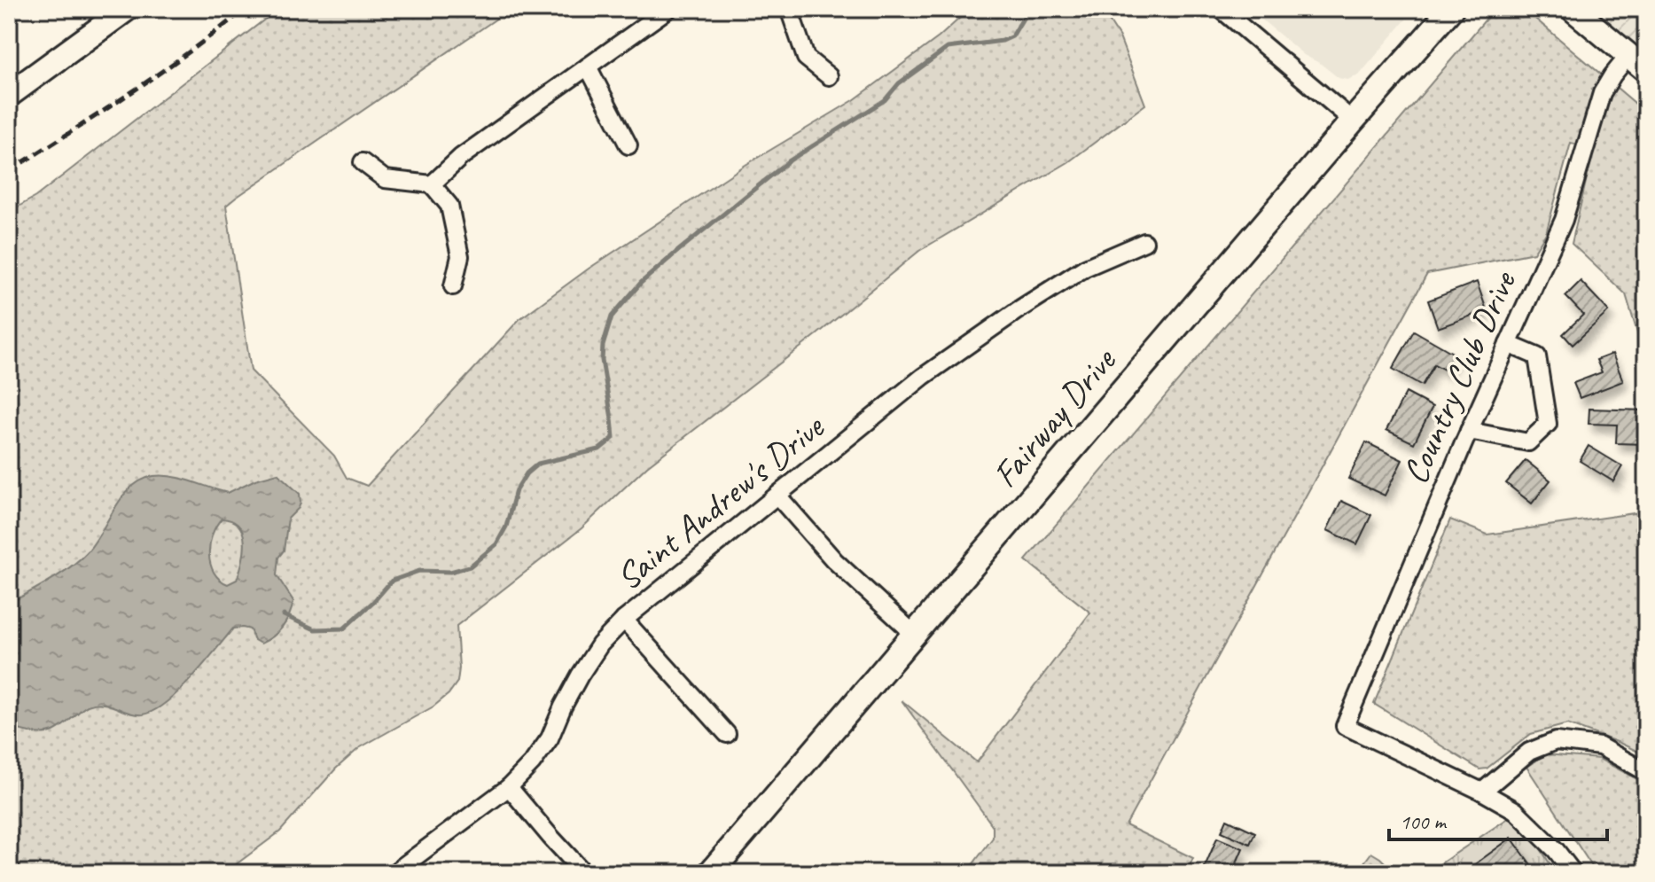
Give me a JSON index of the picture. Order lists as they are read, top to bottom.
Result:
{
  "streets": {
    "main road": ["Fairway Drive"],
    "street": ["Country Club Drive", "Saint Andrew's Drive"]
  },
  "scale_bar": "100 m"
}
